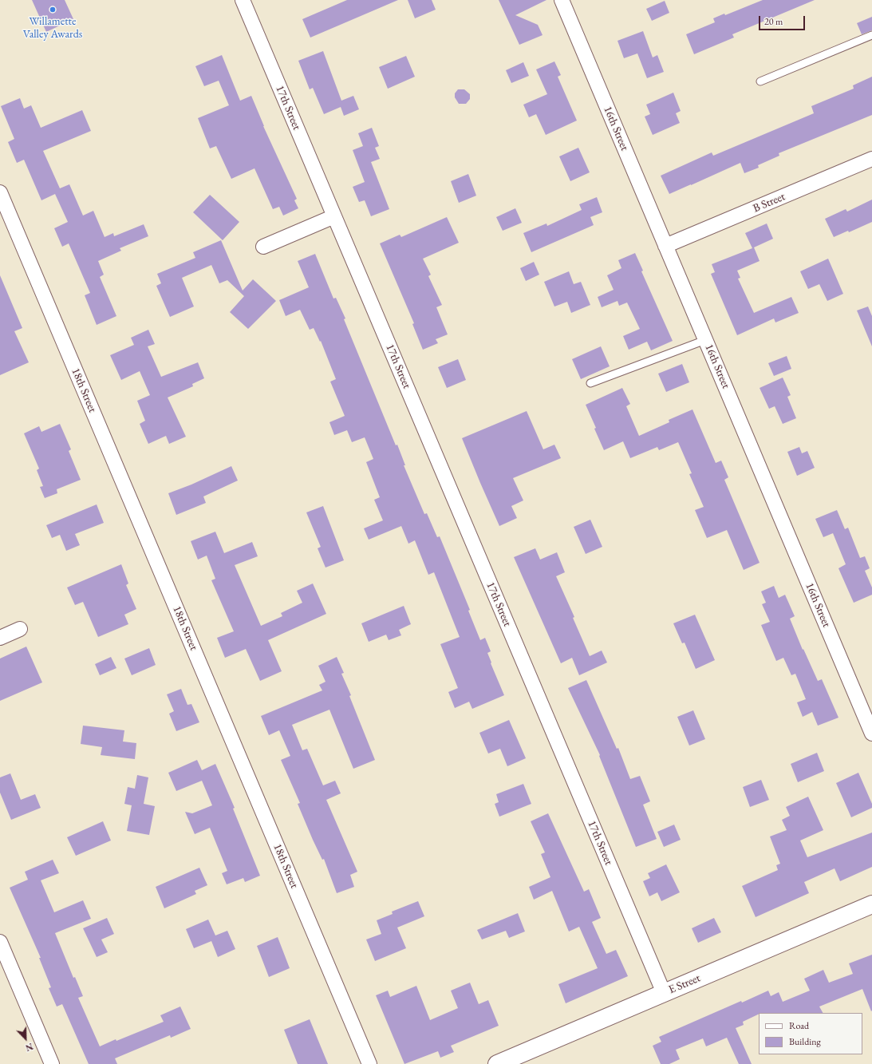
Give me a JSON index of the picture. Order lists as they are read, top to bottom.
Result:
{
  "streets": {
    "street": [
      "17th Street",
      "16th Street",
      "B Street",
      "18th Street",
      "E Street"
    ]
  },
  "crossings": [
    ["17th Street", "E Street"],
    ["16th Street", "B Street"]
  ],
  "places": ["Willamette Valley Awards"],
  "legend": ["Road", "Building"],
  "scale_bar": "20 m",
  "north": "bottom right"
}
